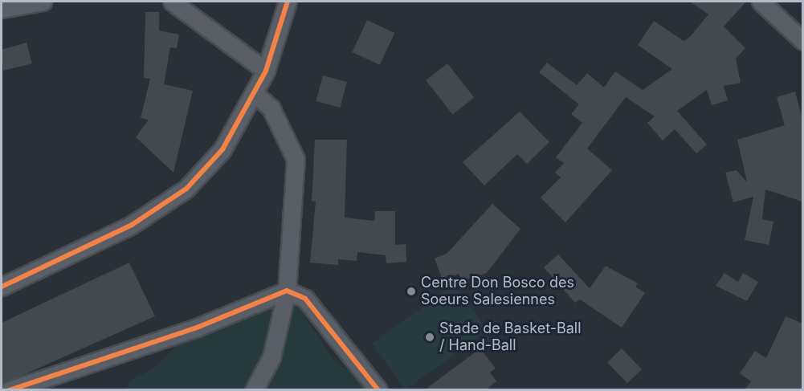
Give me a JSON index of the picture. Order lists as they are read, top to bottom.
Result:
{
  "places": ["Centre Don Bosco des Soeurs Salesiennes", "Stade de Basket-Ball / Hand-Ball"]
}
